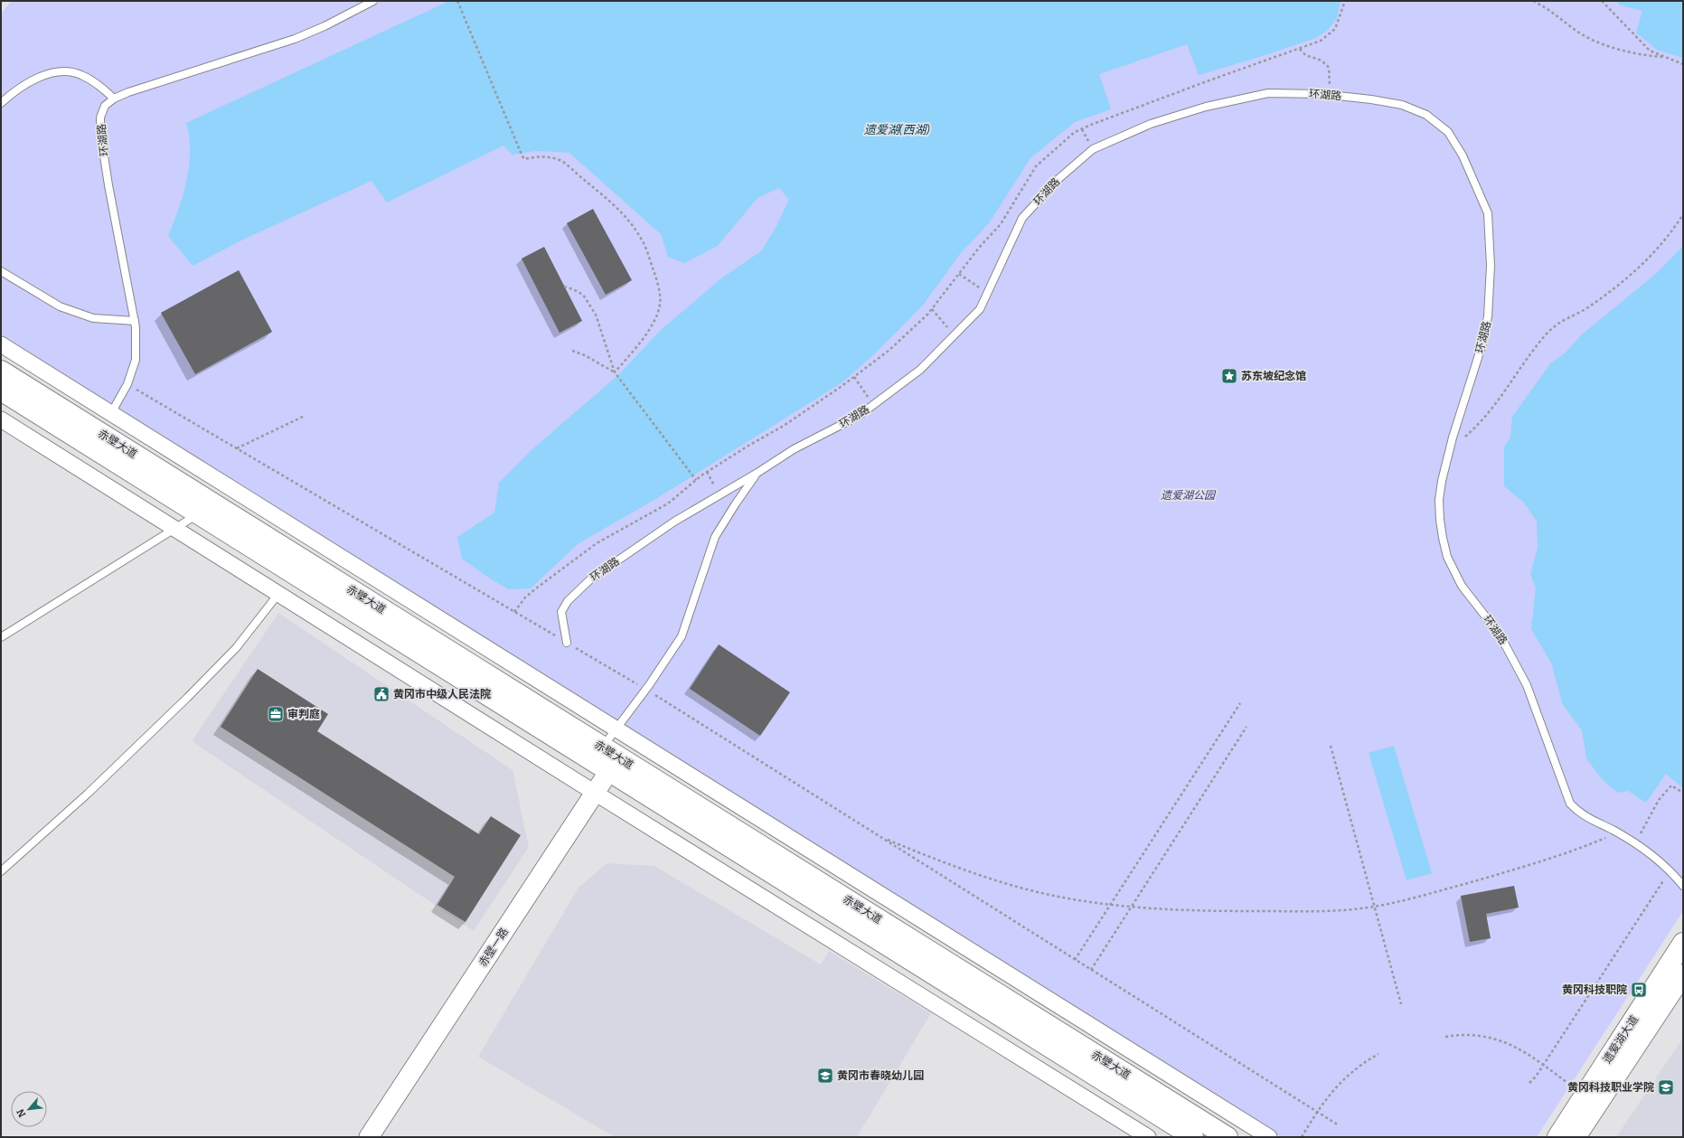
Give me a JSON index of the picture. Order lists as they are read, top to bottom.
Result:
{
  "streets": {
    "main road": ["赤壁大道", "遗爱湖大道"],
    "street": ["赤壁一路"],
    "lane": ["环湖路"]
  },
  "crossings": [
    ["赤壁大道", "赤壁一路"]
  ],
  "water": ["遗爱湖(西湖)"],
  "parks": ["遗爱湖公园"],
  "places": {
    "place": ["苏东坡纪念馆"],
    "public building": ["黄冈市中级人民法院"],
    "office": ["审判庭"],
    "bus stop": ["黄冈科技职院"],
    "school or university": ["黄冈市春晓幼儿园", "黄冈科技职业学院"]
  },
  "north": "bottom left"
}
